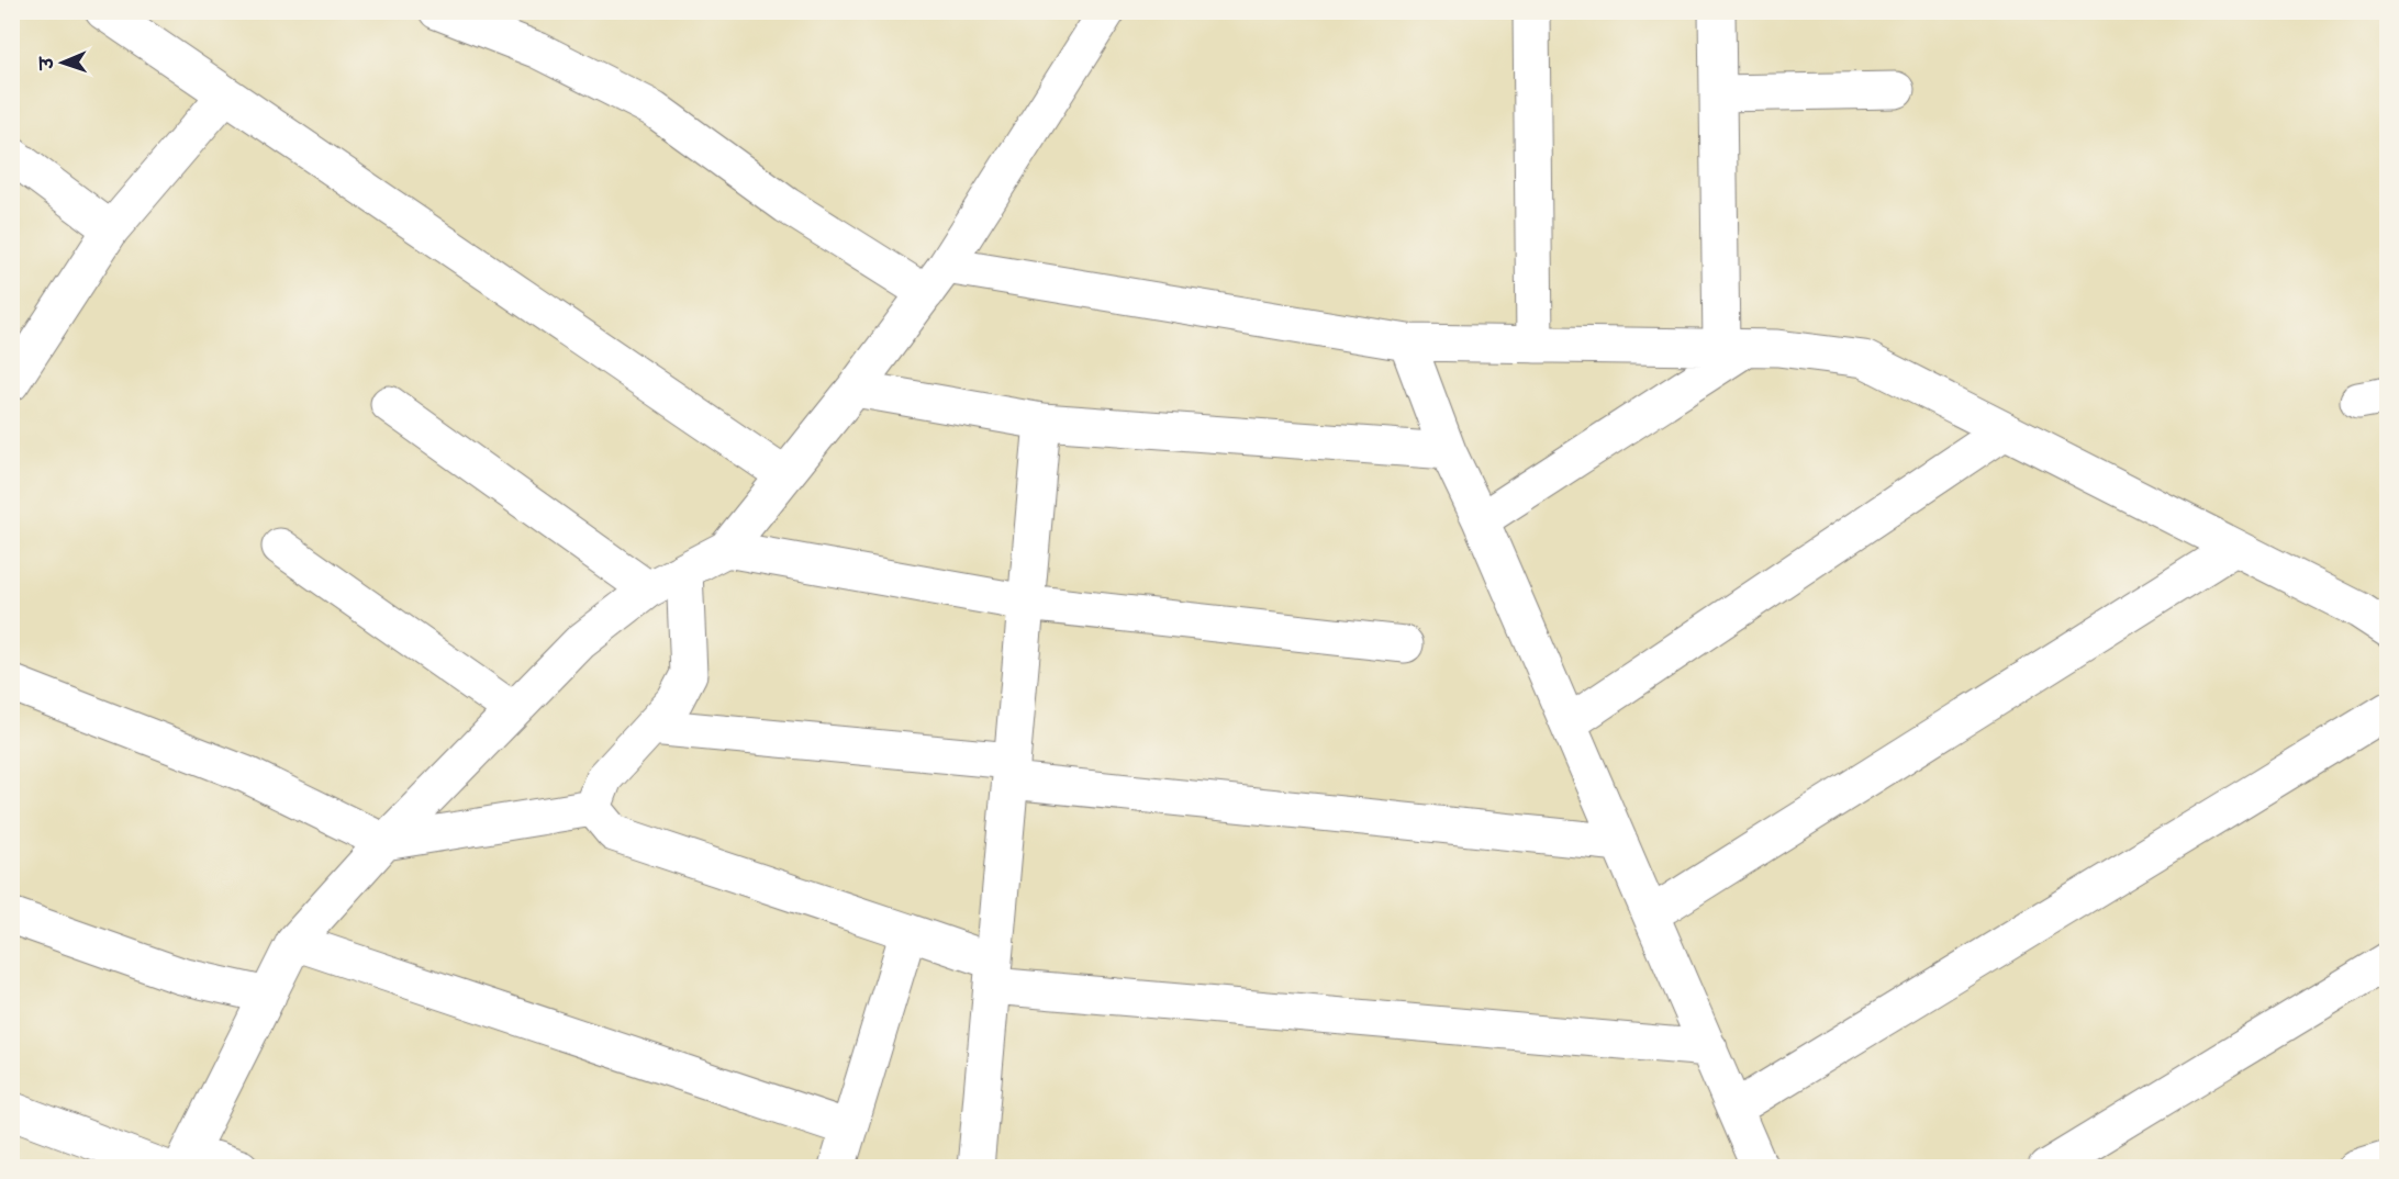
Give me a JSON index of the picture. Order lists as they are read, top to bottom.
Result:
{
  "north": "left"
}
